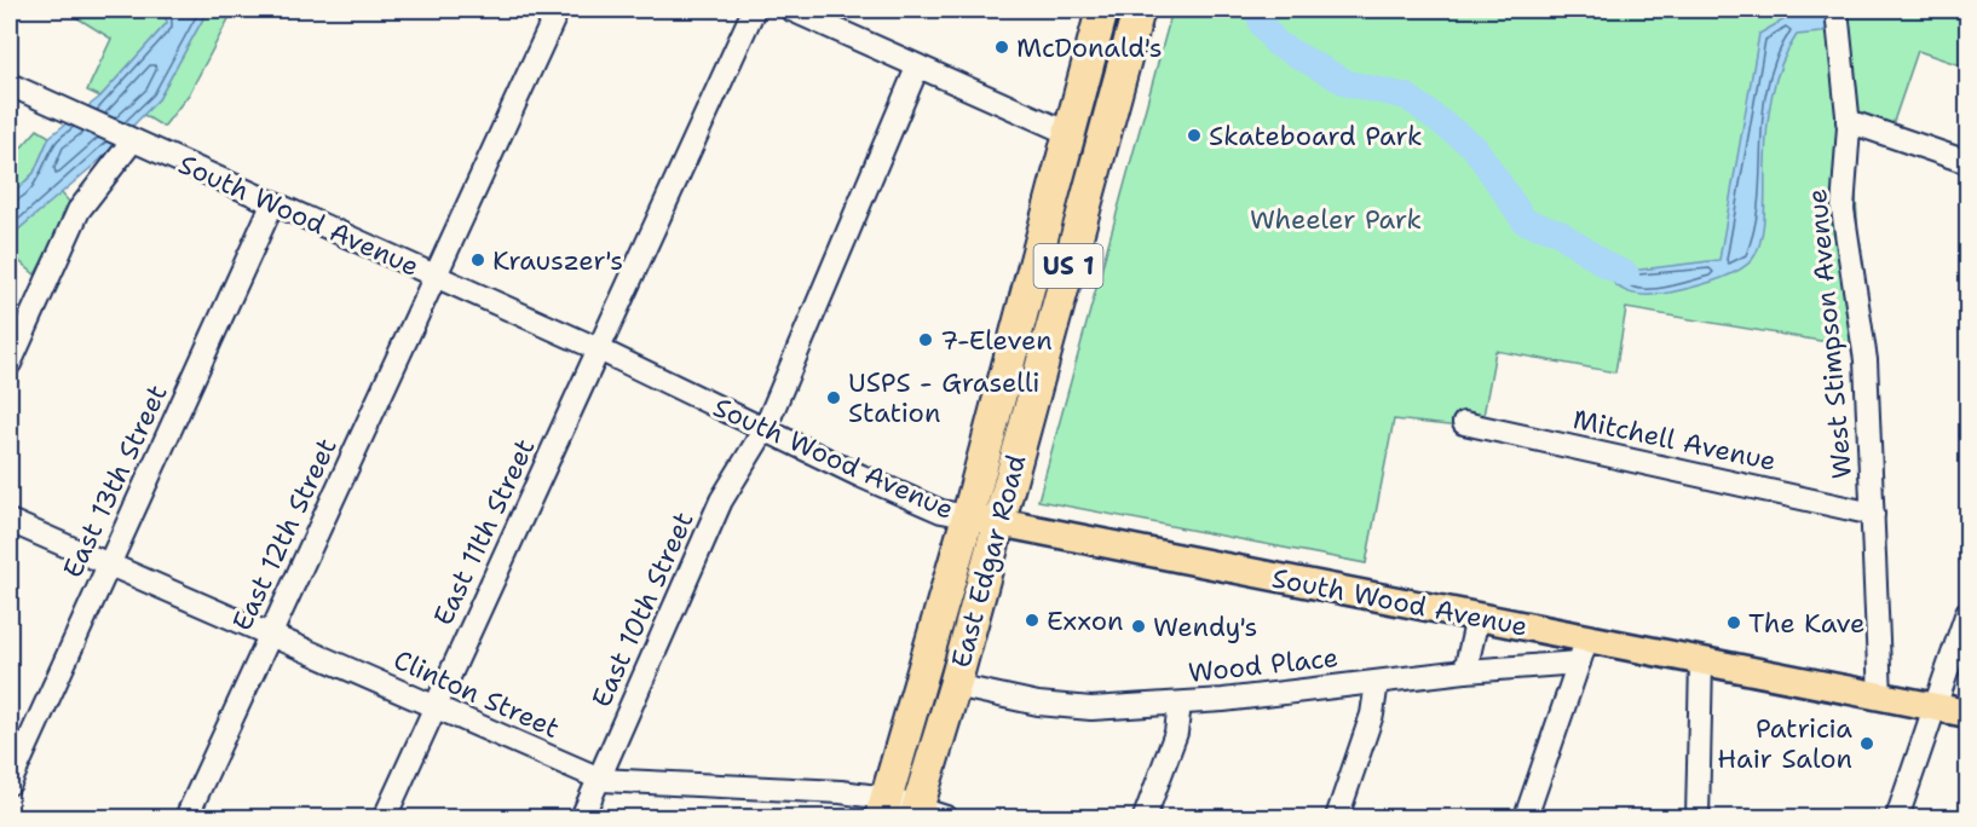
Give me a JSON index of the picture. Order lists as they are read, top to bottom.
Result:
{
  "streets": {
    "highway": ["US 1", "East Edgar Road"],
    "main road": ["South Wood Avenue"],
    "street": [
      "West Stimpson Avenue",
      "Mitchell Avenue",
      "East 13th Street",
      "East 11th Street",
      "East 12th Street",
      "East 10th Street",
      "Wood Place",
      "Clinton Street"
    ]
  },
  "crossings": [
    ["South Wood Avenue", "West Stimpson Avenue"],
    ["South Wood Avenue", "East 13th Street"],
    ["South Wood Avenue", "East 11th Street"],
    ["South Wood Avenue", "East 12th Street"],
    ["South Wood Avenue", "East Edgar Road"],
    ["South Wood Avenue", "East 10th Street"],
    ["South Wood Avenue", "Wood Place"],
    ["West Stimpson Avenue", "Mitchell Avenue"],
    ["East 13th Street", "Clinton Street"],
    ["East 11th Street", "Clinton Street"],
    ["East 12th Street", "Clinton Street"],
    ["East Edgar Road", "Wood Place"],
    ["East Edgar Road", "Clinton Street"],
    ["East 10th Street", "Clinton Street"]
  ],
  "parks": ["Wheeler Park"],
  "places": [
    "McDonald's",
    "Skateboard Park",
    "Krauszer's",
    "7-Eleven",
    "USPS - Graselli Station",
    "Exxon",
    "The Kave",
    "Wendy's",
    "Patricia Hair Salon"
  ]
}
